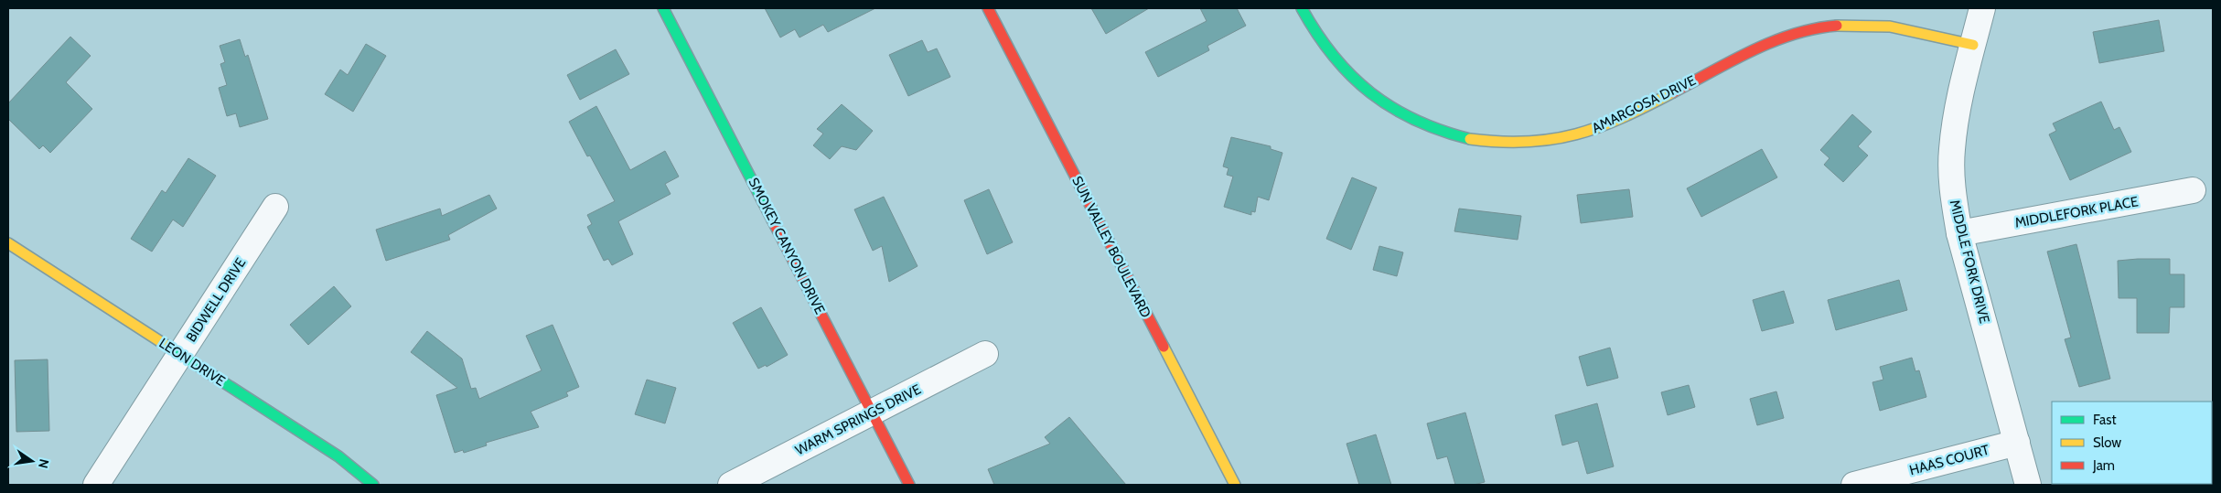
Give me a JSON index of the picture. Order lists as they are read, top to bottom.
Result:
{
  "streets": {
    "street": [
      "AMARGOSA DRIVE",
      "MIDDLEFORK PLACE",
      "SMOKEY CANYON DRIVE",
      "SUN VALLEY BOULEVARD",
      "MIDDLE FORK DRIVE",
      "BIDWELL DRIVE",
      "LEON DRIVE",
      "WARM SPRINGS DRIVE",
      "HAAS COURT"
    ]
  },
  "crossings": [
    ["AMARGOSA DRIVE", "MIDDLE FORK DRIVE"],
    ["MIDDLEFORK PLACE", "MIDDLE FORK DRIVE"],
    ["SMOKEY CANYON DRIVE", "WARM SPRINGS DRIVE"],
    ["MIDDLE FORK DRIVE", "HAAS COURT"],
    ["BIDWELL DRIVE", "LEON DRIVE"]
  ],
  "legend": ["Fast", "Slow", "Jam"],
  "north": "right"
}
